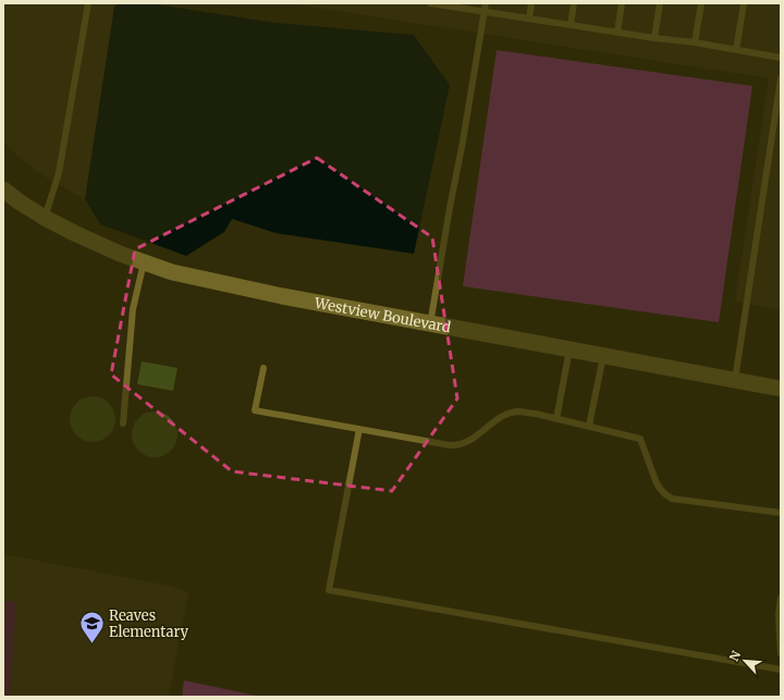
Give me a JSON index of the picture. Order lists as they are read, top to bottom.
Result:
{
  "streets": {
    "street": ["Westview Boulevard"]
  },
  "places": {
    "school or university": ["Reaves Elementary"]
  },
  "north": "top left"
}
